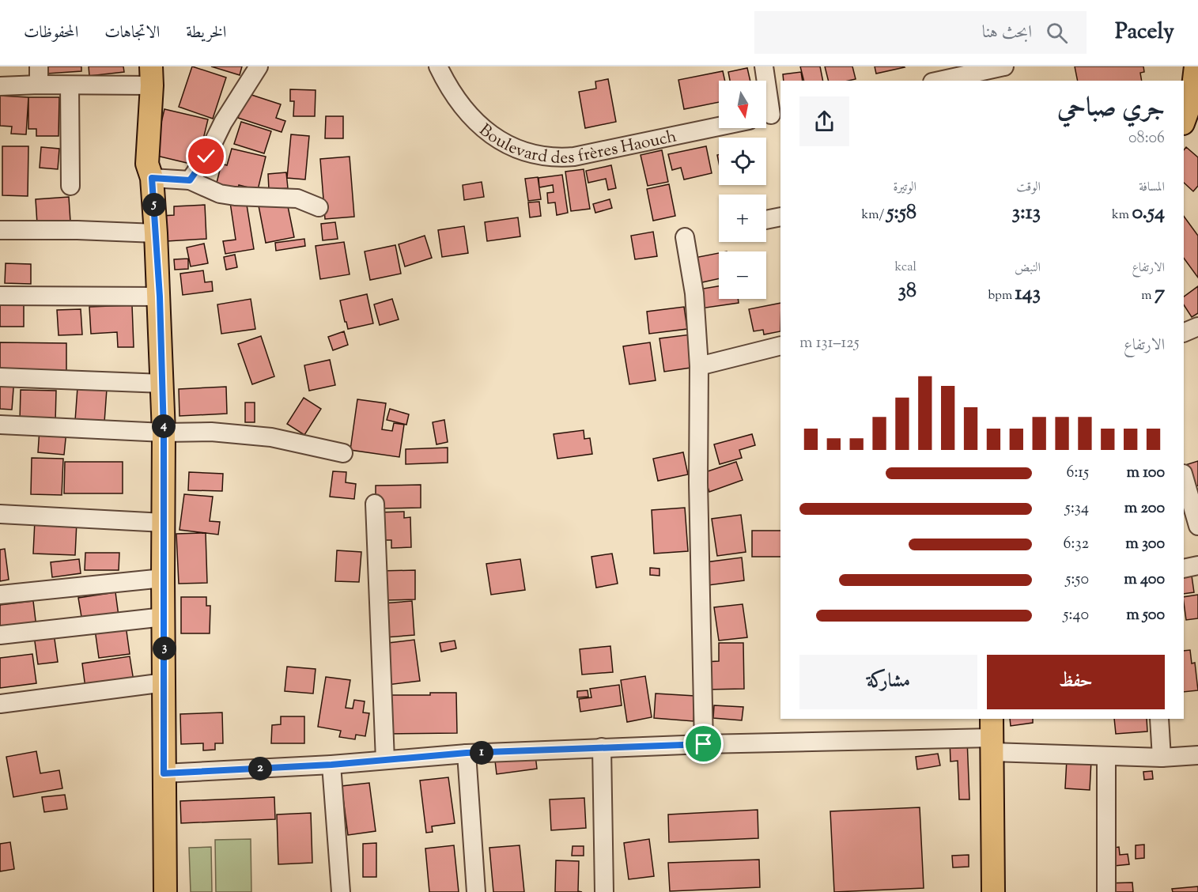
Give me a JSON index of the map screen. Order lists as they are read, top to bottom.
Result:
{
  "streets": {
    "street": ["Boulevard des frères Haouch"]
  },
  "north": "bottom",
  "page": {
    "header": "Pacely",
    "search": "ابحث هنا",
    "nav": ["الخريطة", "الاتجاهات", "المحفوظات"],
    "map_buttons": ["+", "−"],
    "heading": ["جري صباحي", "08:06"],
    "stats": [
      ["المسافة", "0.54 km"],
      ["الوقت", "3:13"],
      ["الوتيرة", "5:58 /km"],
      ["الارتفاع", "7 m"],
      ["النبض", "143 bpm"],
      ["kcal", "38"]
    ],
    "pins": [
      "5",
      "4",
      "3",
      "1",
      "2"
    ],
    "chart": ["الارتفاع", "125–131 m"],
    "list": [
      {
        "name": "100 m",
        "note": "6:15"
      },
      {
        "name": "200 m",
        "note": "5:34"
      },
      {
        "name": "300 m",
        "note": "6:32"
      },
      {
        "name": "400 m",
        "note": "5:50"
      },
      {
        "name": "500 m",
        "note": "5:40"
      }
    ],
    "buttons": ["حفظ", "مشاركة"]
  }
}
